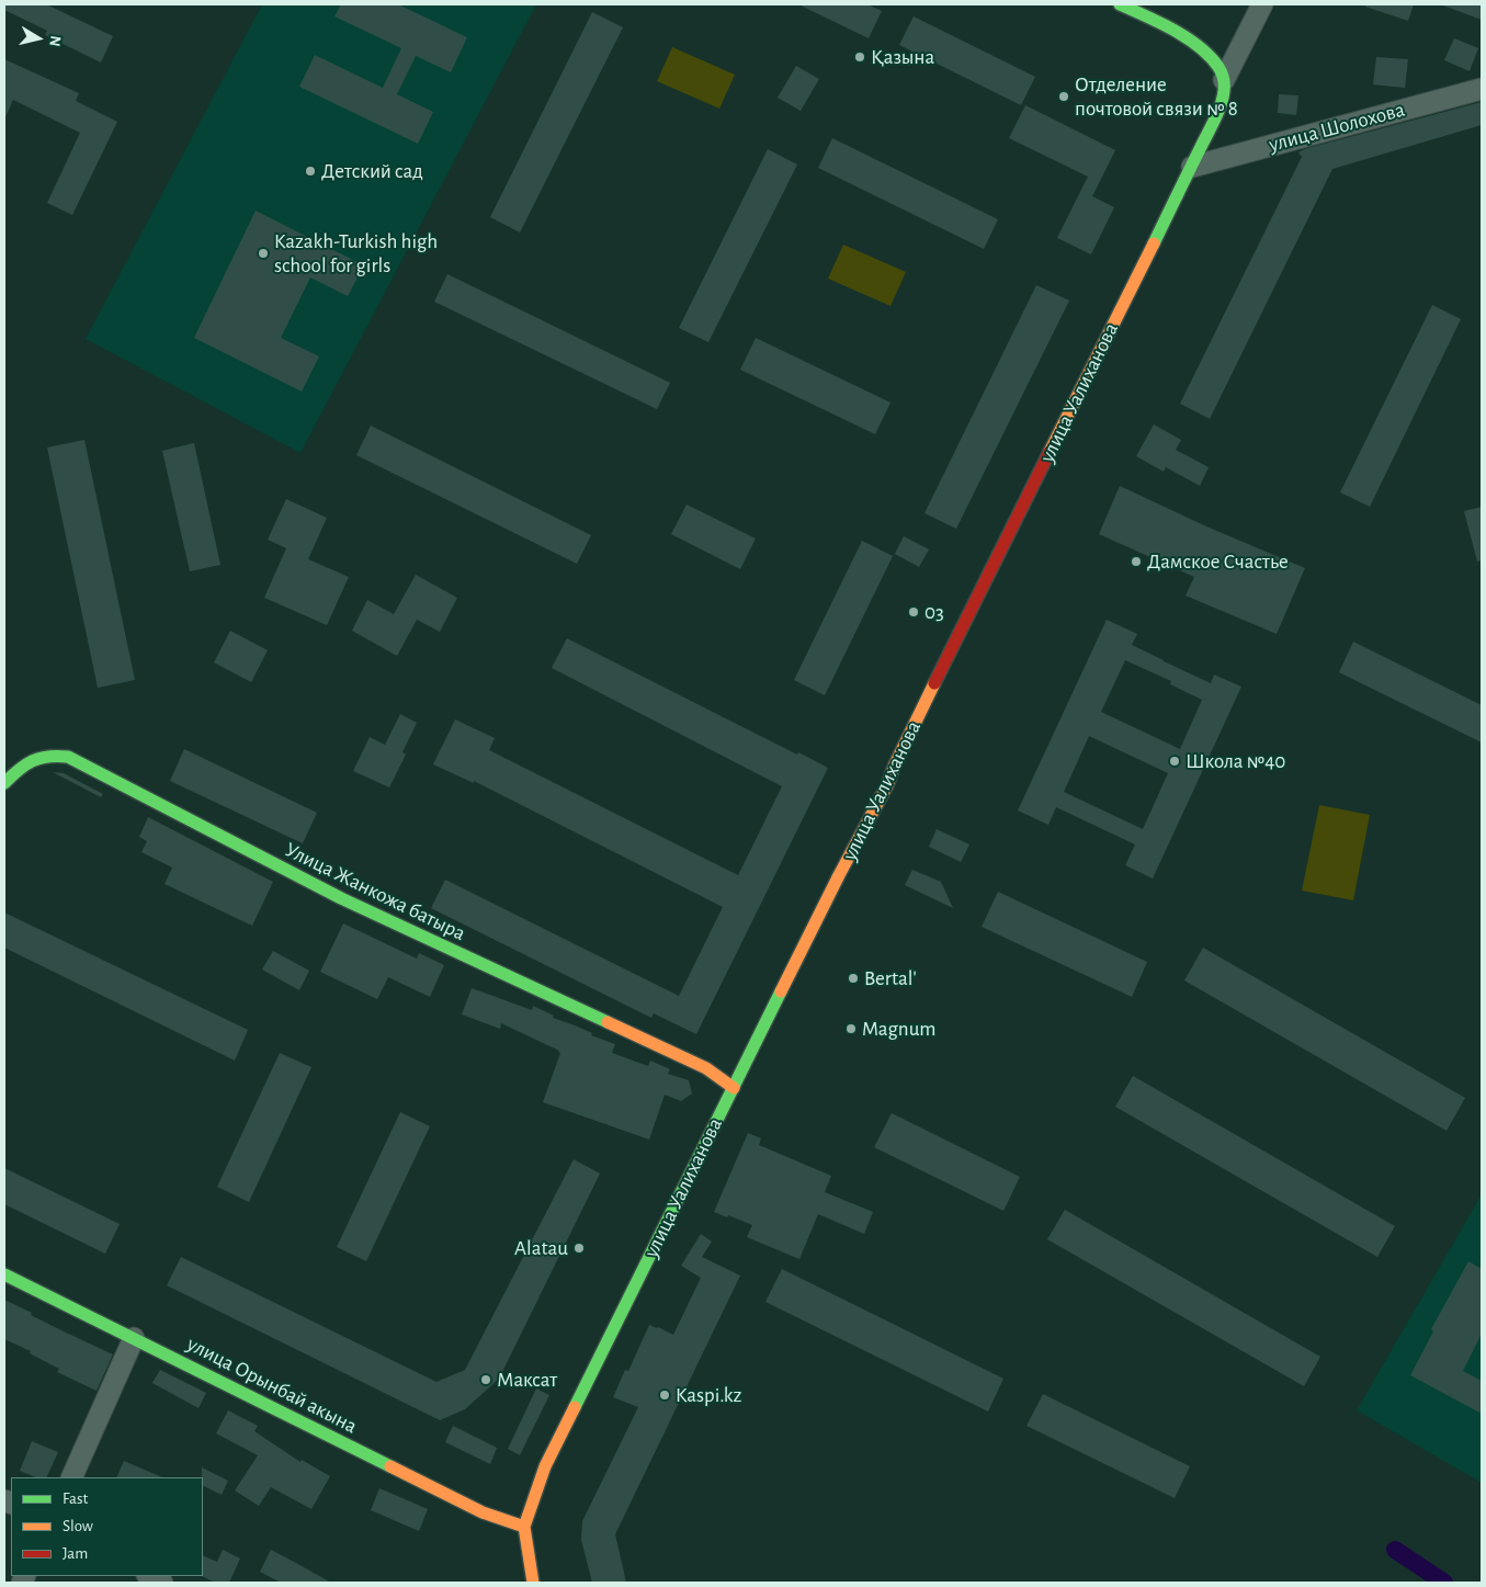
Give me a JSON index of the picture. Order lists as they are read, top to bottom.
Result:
{
  "streets": {
    "main road": ["улица Уалиханова", "Улица Жанкожа батыра", "улица Орынбай акына"],
    "street": ["улица Шолохова"]
  },
  "crossings": [
    ["улица Шолохова", "улица Уалиханова"],
    ["улица Уалиханова", "Улица Жанкожа батыра"],
    ["улица Уалиханова", "улица Орынбай акына"]
  ],
  "places": [
    "Қазына",
    "Отделение почтовой связи № 8",
    "Детский сад",
    "Kazakh-Turkish high school for girls",
    "Дамское Счастье",
    "03",
    "Школа №40",
    "Bertal'",
    "Magnum",
    "Alatau",
    "Максат",
    "Kaspi.kz"
  ],
  "legend": ["Fast", "Slow", "Jam"],
  "north": "right"
}
